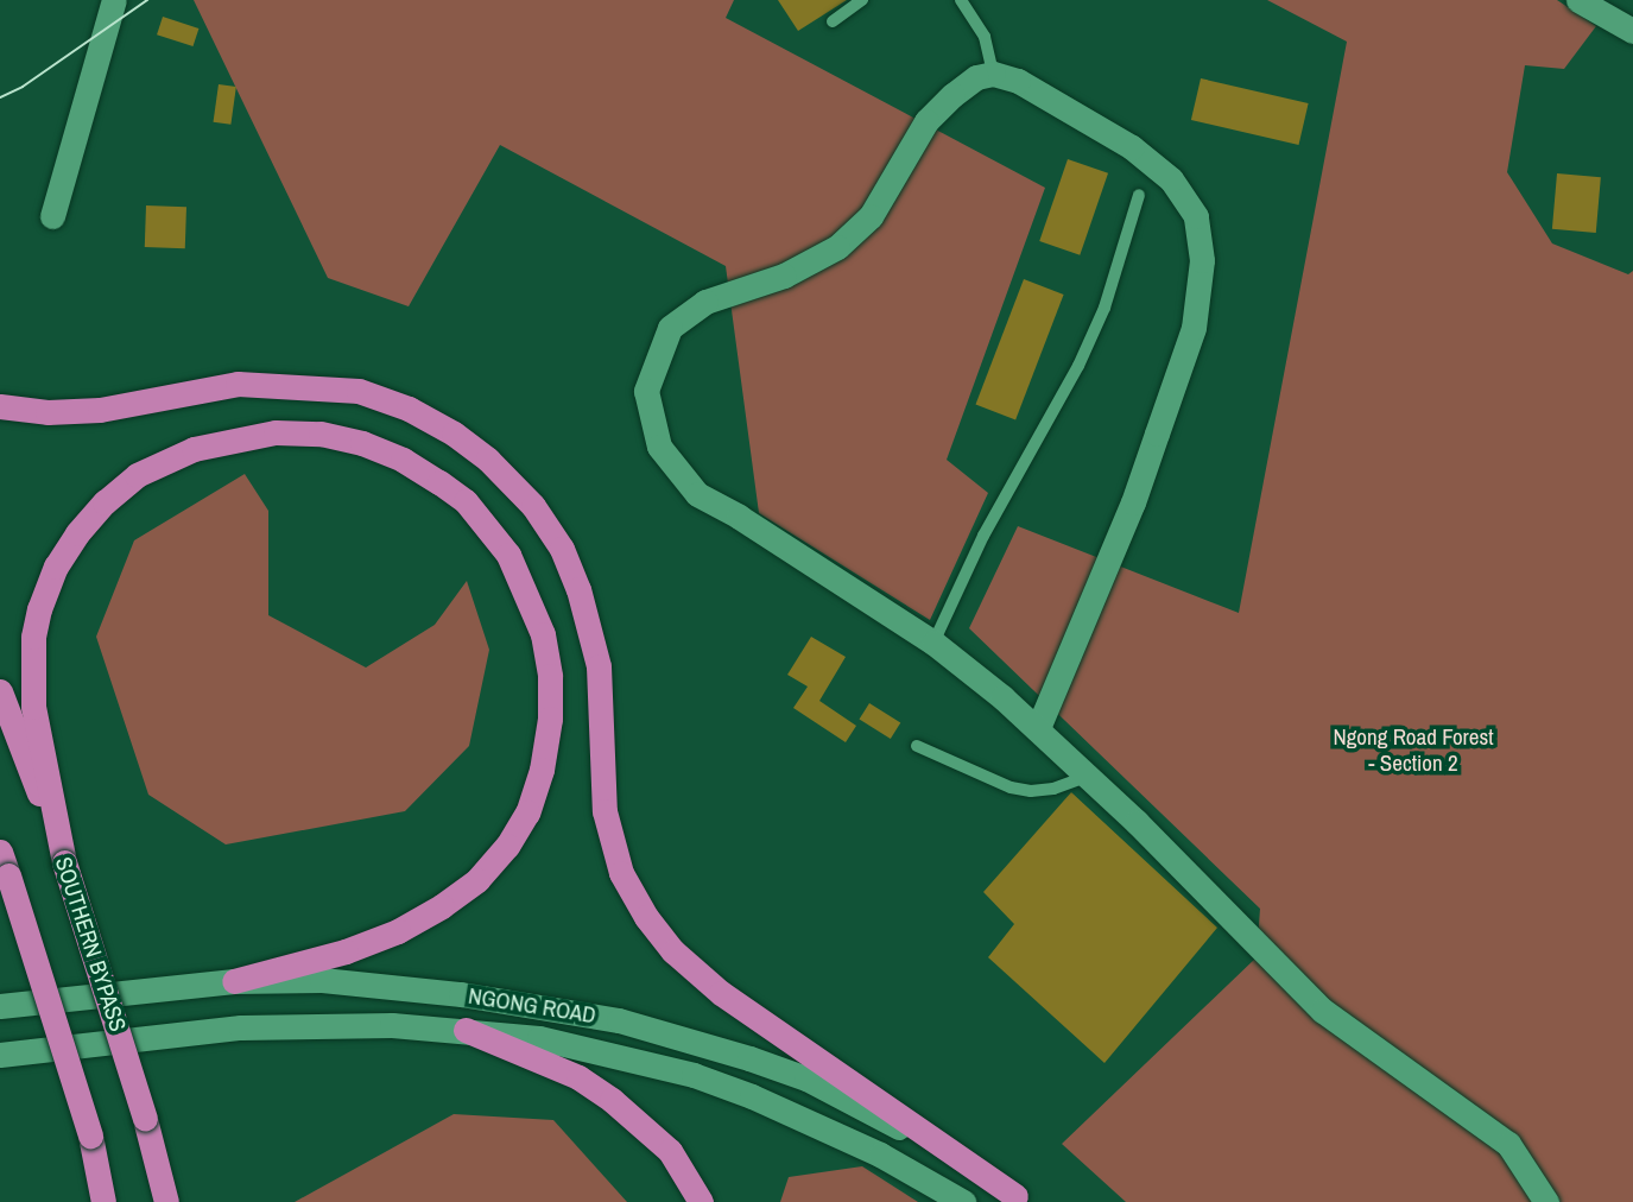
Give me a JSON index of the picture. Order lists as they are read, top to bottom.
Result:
{
  "streets": {
    "highway": ["SOUTHERN BYPASS"],
    "street": ["NGONG ROAD"]
  },
  "parks": ["Ngong Road Forest - Section 2"]
}
